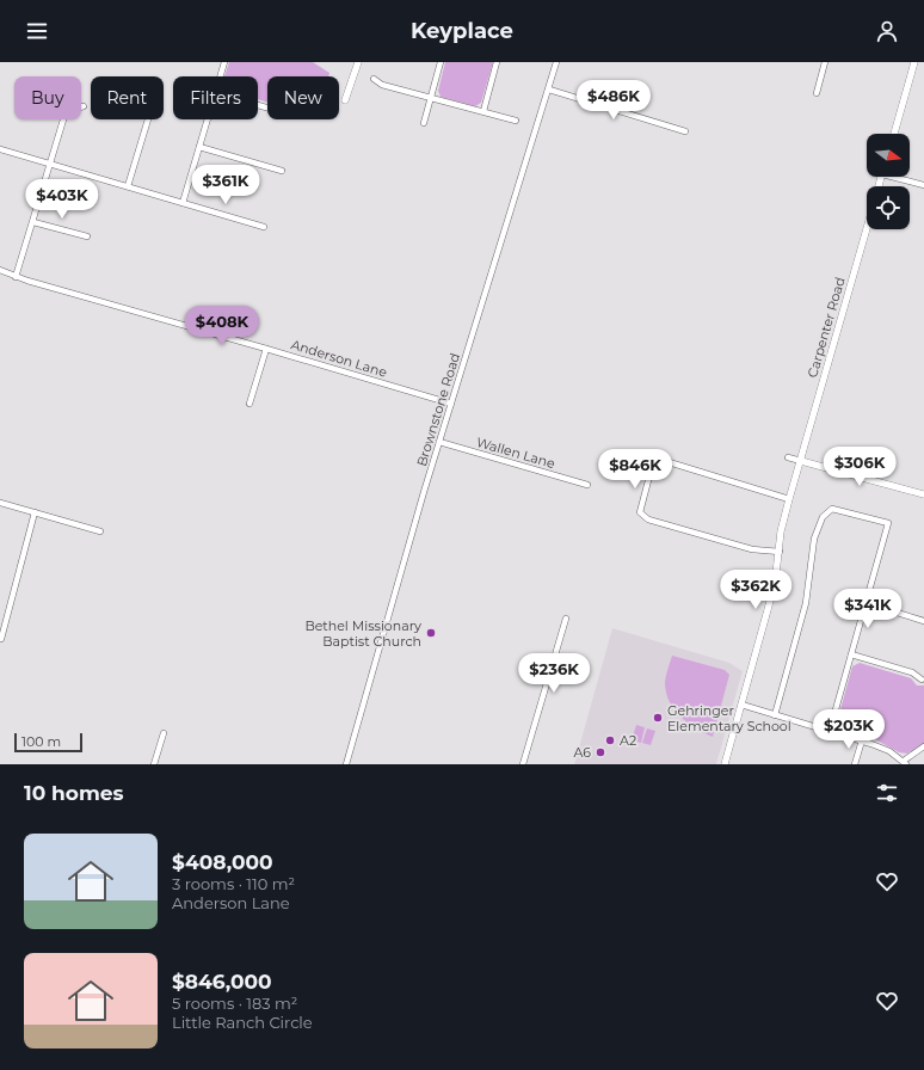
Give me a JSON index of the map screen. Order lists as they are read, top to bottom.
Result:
{
  "streets": {
    "street": [
      "Carpenter Road",
      "Anderson Lane",
      "Brownstone Road",
      "Wallen Lane"
    ]
  },
  "crossings": [
    ["Anderson Lane", "Brownstone Road"],
    ["Brownstone Road", "Wallen Lane"]
  ],
  "places": [
    "Bethel Missionary Baptist Church",
    "Gehringer Elementary School",
    "A2",
    "A6"
  ],
  "scale_bar": "100 m",
  "north": "right",
  "page": {
    "header": "Keyplace",
    "chip": [
      "Buy",
      "Rent",
      "Filters",
      "New"
    ],
    "price": [
      "$486K",
      "$361K",
      "$403K",
      "$408K",
      "$306K",
      "$846K",
      "$362K",
      "$341K",
      "$236K",
      "$203K"
    ],
    "scale": "100 m",
    "heading": "10 homes",
    "list": [
      {
        "name": "$408,000",
        "note": "3 rooms · 110 m² · Anderson Lane"
      },
      {
        "name": "$846,000",
        "note": "5 rooms · 183 m² · Little Ranch Circle"
      }
    ]
  }
}
